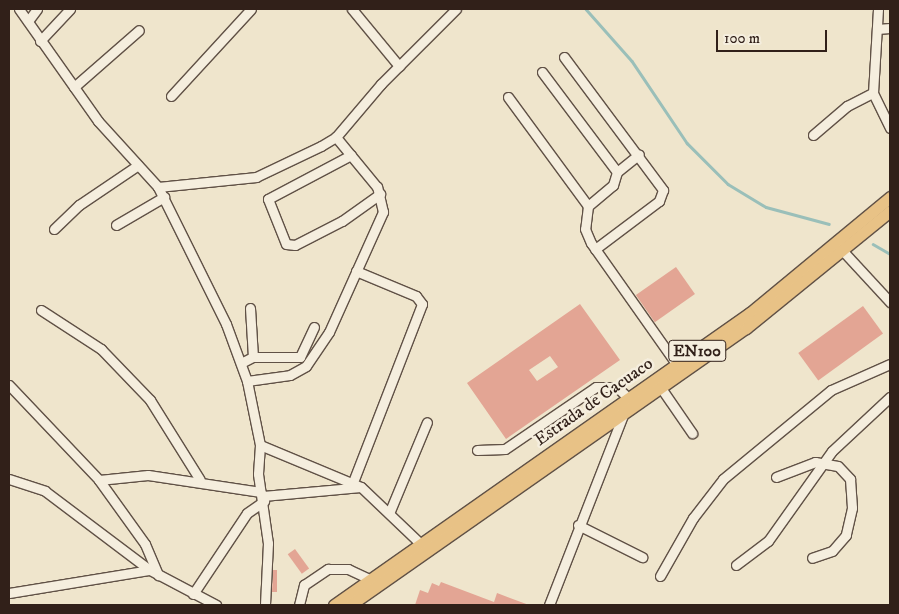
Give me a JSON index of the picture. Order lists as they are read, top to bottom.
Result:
{
  "streets": {
    "main road": ["EN100", "Estrada de Cacuaco"]
  },
  "scale_bar": "100 m"
}
